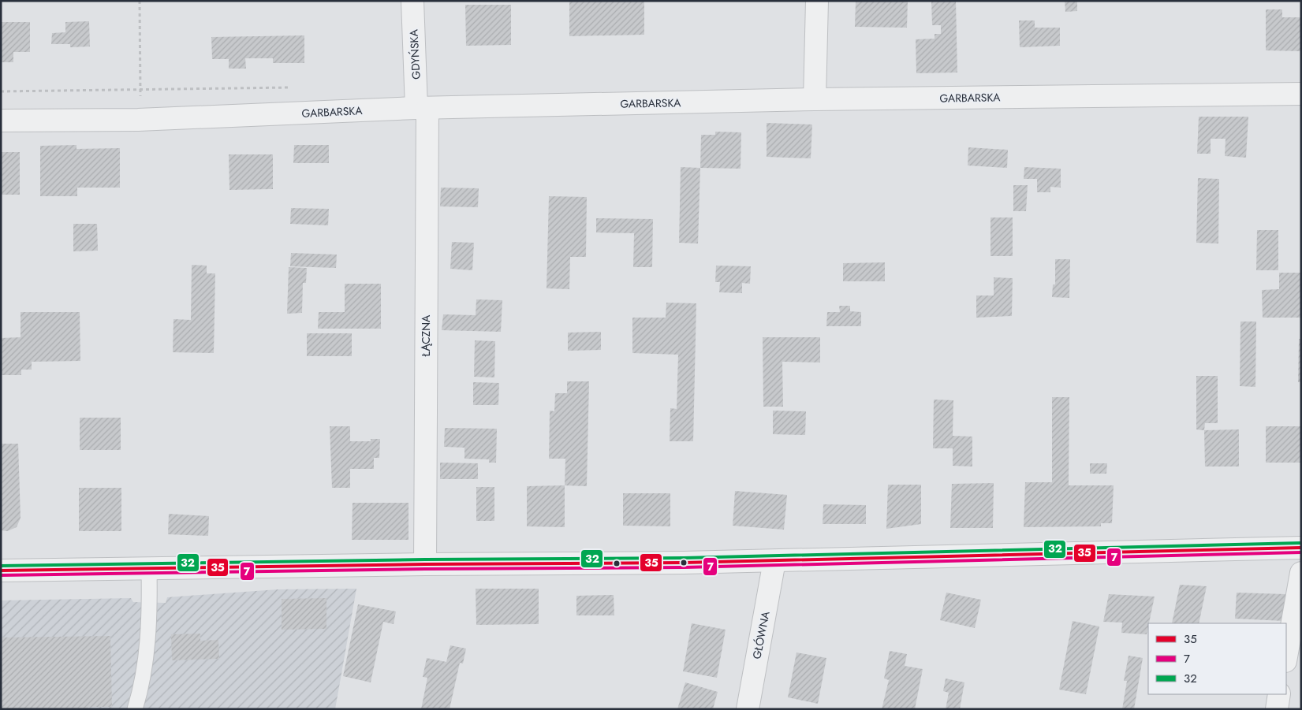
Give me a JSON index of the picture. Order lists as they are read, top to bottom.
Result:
{
  "streets": {
    "street": [
      "GDYŃSKA",
      "GARBARSKA",
      "ŁĄCZNA",
      "GŁÓWNA"
    ]
  },
  "crossings": [
    ["GDYŃSKA", "GARBARSKA"],
    ["GDYŃSKA", "ŁĄCZNA"],
    ["GARBARSKA", "ŁĄCZNA"]
  ],
  "lines": ["transit line 32", "transit line 35", "transit line 7"],
  "legend": ["35", "7", "32"]
}
